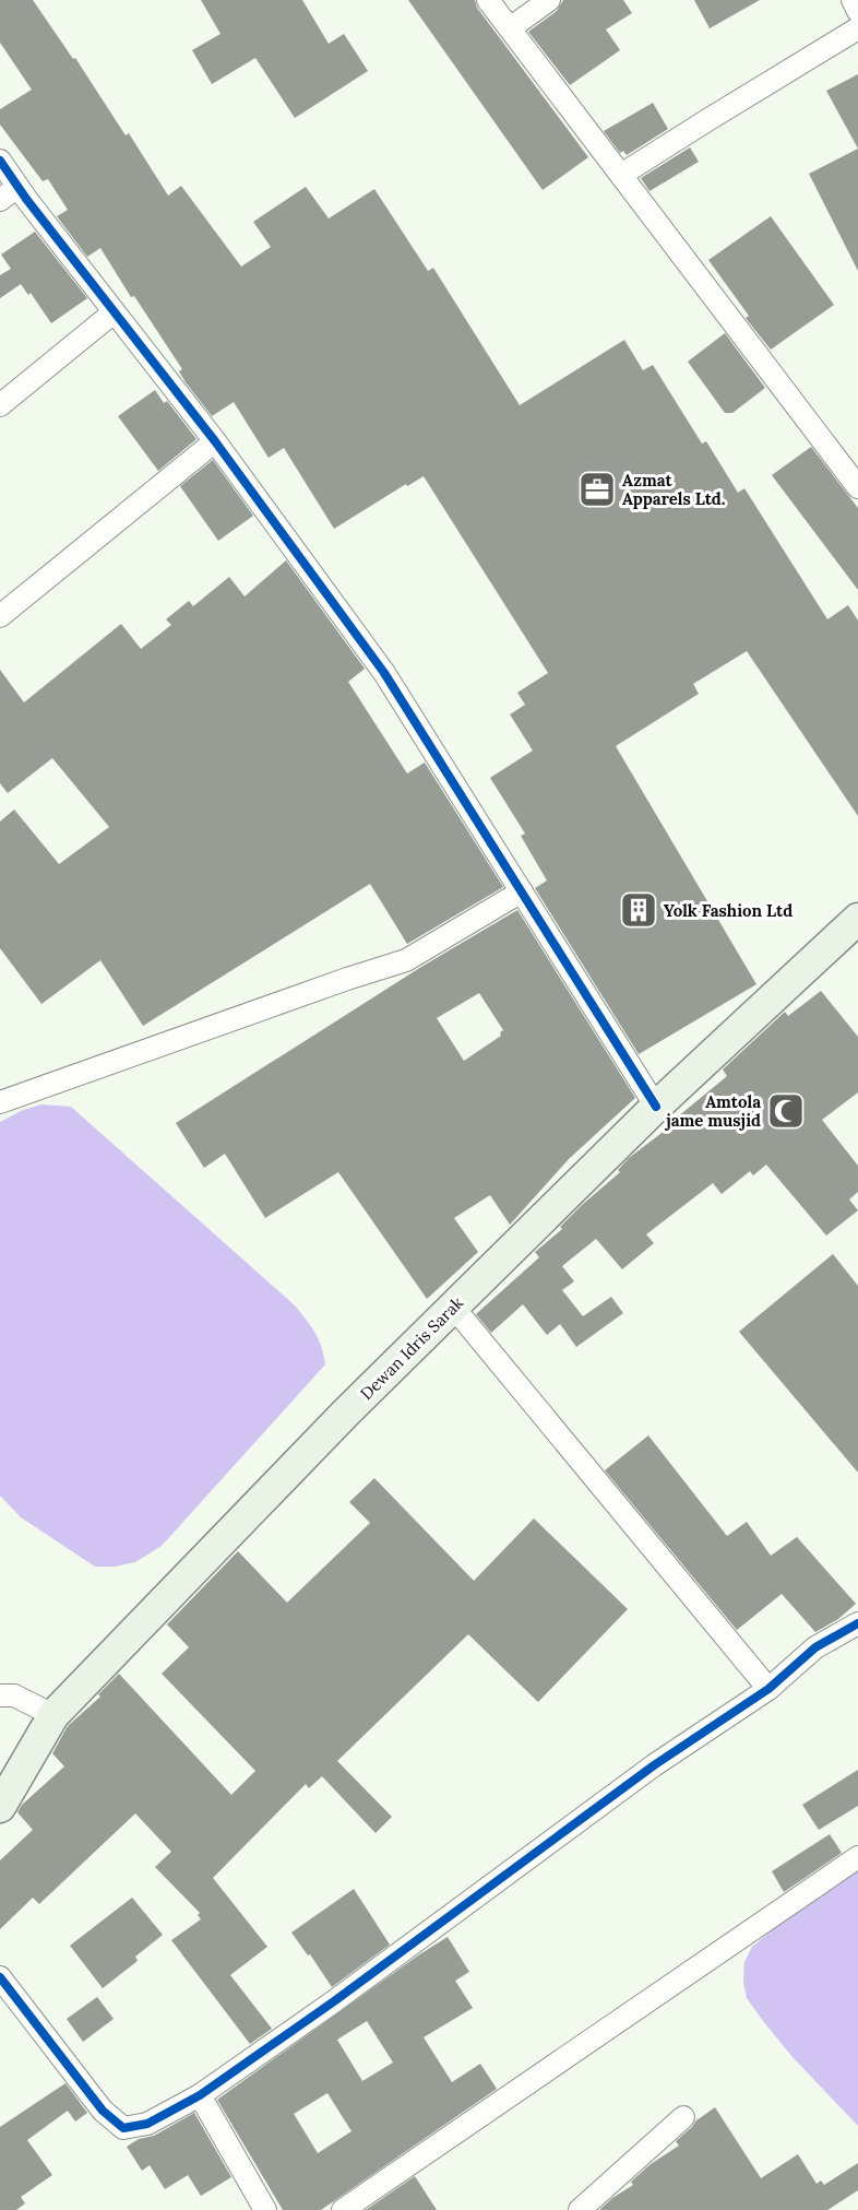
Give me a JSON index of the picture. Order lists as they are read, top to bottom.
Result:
{
  "streets": {
    "main road": ["Dewan Idris Sarak"]
  },
  "places": {
    "office": ["Azmat Apparels Ltd."],
    "building": ["Yolk Fashion Ltd"],
    "mosque": ["Amtola jame musjid"]
  }
}
